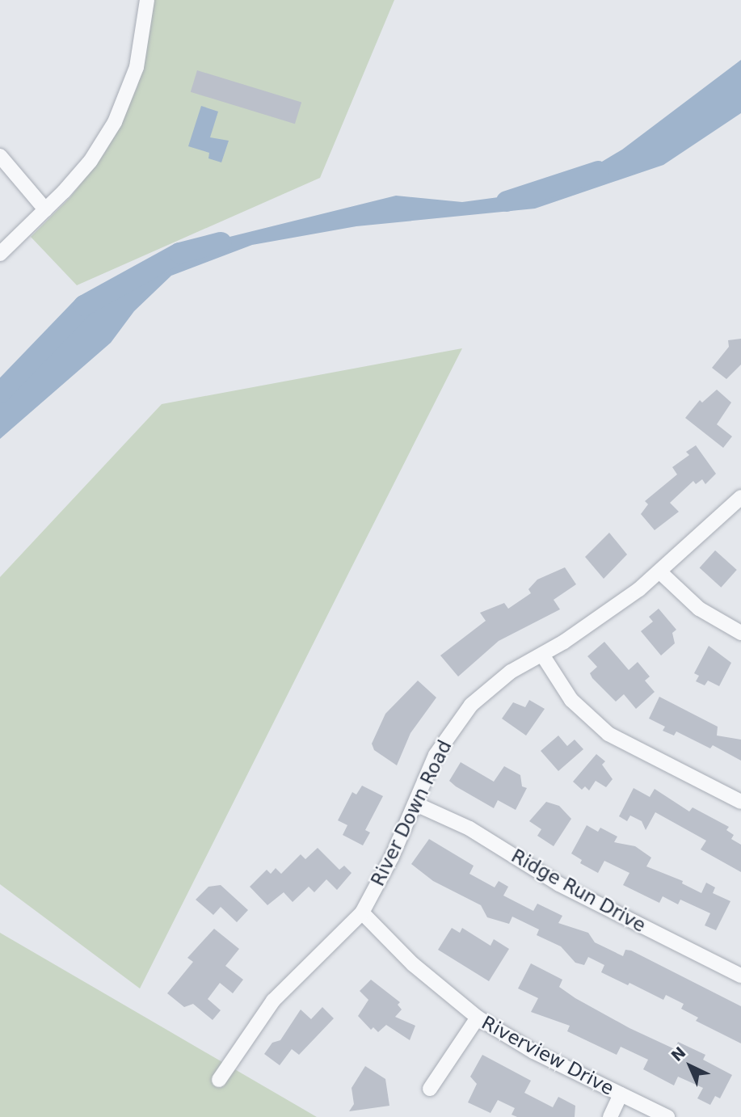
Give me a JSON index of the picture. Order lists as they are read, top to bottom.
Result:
{
  "streets": {
    "street": ["River Down Road", "Ridge Run Drive", "Riverview Drive"]
  },
  "crossings": [
    ["River Down Road", "Ridge Run Drive"],
    ["River Down Road", "Riverview Drive"]
  ],
  "north": "top left"
}
